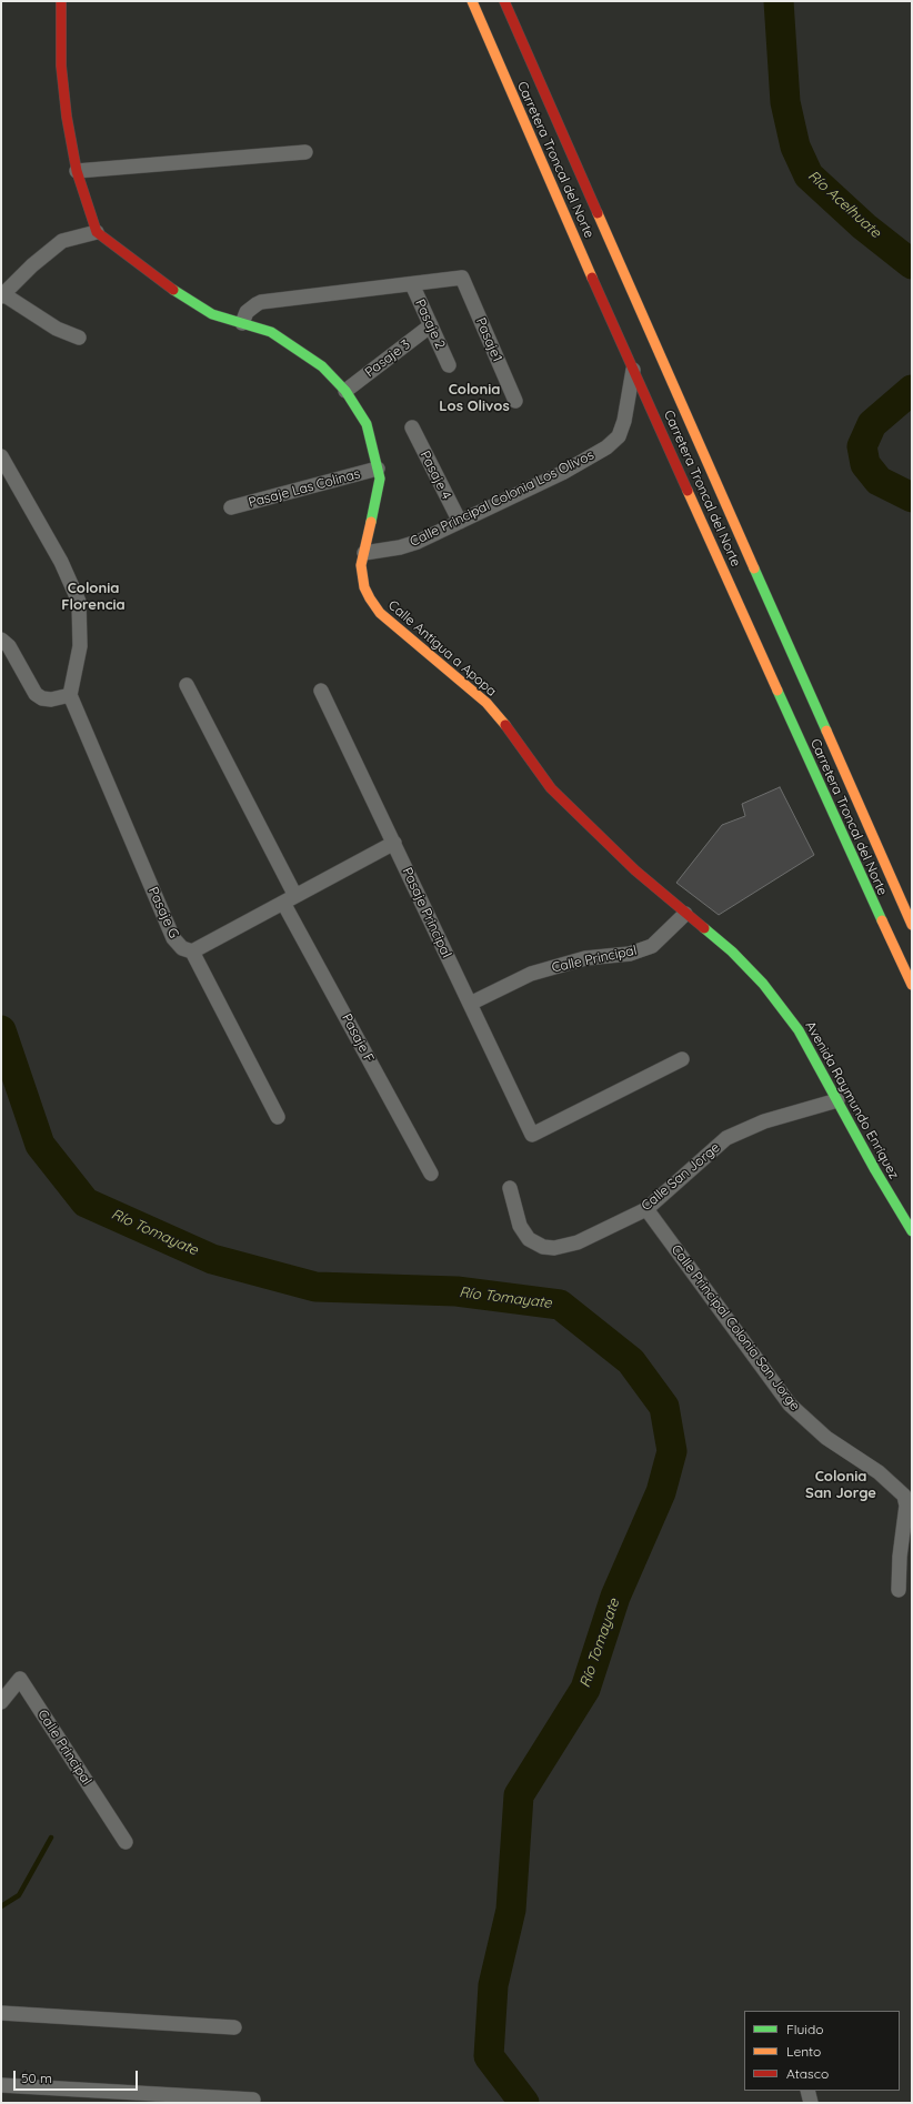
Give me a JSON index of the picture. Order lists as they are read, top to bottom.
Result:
{
  "streets": {
    "main road": ["Carretera Troncal del Norte", "Calle Antigua a Apopa", "Avenida Raymundo Enríquez"],
    "street": [
      "Pasaje 2",
      "Pasaje1",
      "Pasaje 3",
      "Pasaje 4",
      "Pasaje Las Colinas",
      "Calle Principal Colonia Los Olivos",
      "Pasaje G",
      "Pasaje Principal",
      "Calle Principal",
      "Pasaje F",
      "Calle San Jorge",
      "Calle Principal Colonia San Jorge"
    ]
  },
  "crossings": [
    ["Carretera Troncal del Norte", "Calle Principal Colonia Los Olivos"],
    ["Pasaje 2", "Pasaje1"],
    ["Pasaje 2", "Pasaje 3"],
    ["Pasaje 3", "Calle Antigua a Apopa"],
    ["Pasaje 4", "Calle Principal Colonia Los Olivos"],
    ["Pasaje Las Colinas", "Calle Antigua a Apopa"],
    ["Calle Principal Colonia Los Olivos", "Calle Antigua a Apopa"],
    ["Calle Antigua a Apopa", "Calle Principal"],
    ["Calle Antigua a Apopa", "Avenida Raymundo Enríquez"],
    ["Pasaje Principal", "Calle Principal"],
    ["Calle Principal", "Avenida Raymundo Enríquez"],
    ["Avenida Raymundo Enríquez", "Calle San Jorge"],
    ["Calle San Jorge", "Calle Principal Colonia San Jorge"]
  ],
  "districts": ["Colonia Los Olivos", "Colonia Florencia", "Colonia San Jorge"],
  "water": ["Río Acelhuate", "Río Tomayate"],
  "legend": ["Fluido", "Lento", "Atasco"],
  "scale_bar": "50 m"
}
